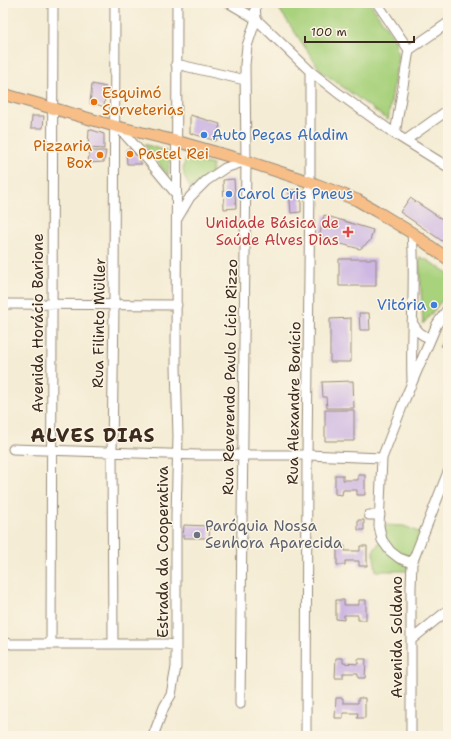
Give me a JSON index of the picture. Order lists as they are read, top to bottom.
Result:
{
  "streets": {
    "street": [
      "Avenida Horácio Barione",
      "Rua Filinto Müller",
      "Rua Reverendo Paulo Lício Rizzo",
      "Rua Alexandre Bonício",
      "Estrada da Cooperativa",
      "Avenida Soldano"
    ]
  },
  "districts": ["ALVES DIAS"],
  "places": {
    "other": [
      "Esquimó Sorveterias",
      "Auto Peças Aladim",
      "Pastel Rei",
      "Pizzaria Box",
      "Carol Cris Pneus",
      "Vitória",
      "Paróquia Nossa Senhora Aparecida"
    ],
    "health": ["Unidade Básica de Saúde Alves Dias"]
  },
  "scale_bar": "100 m"
}
